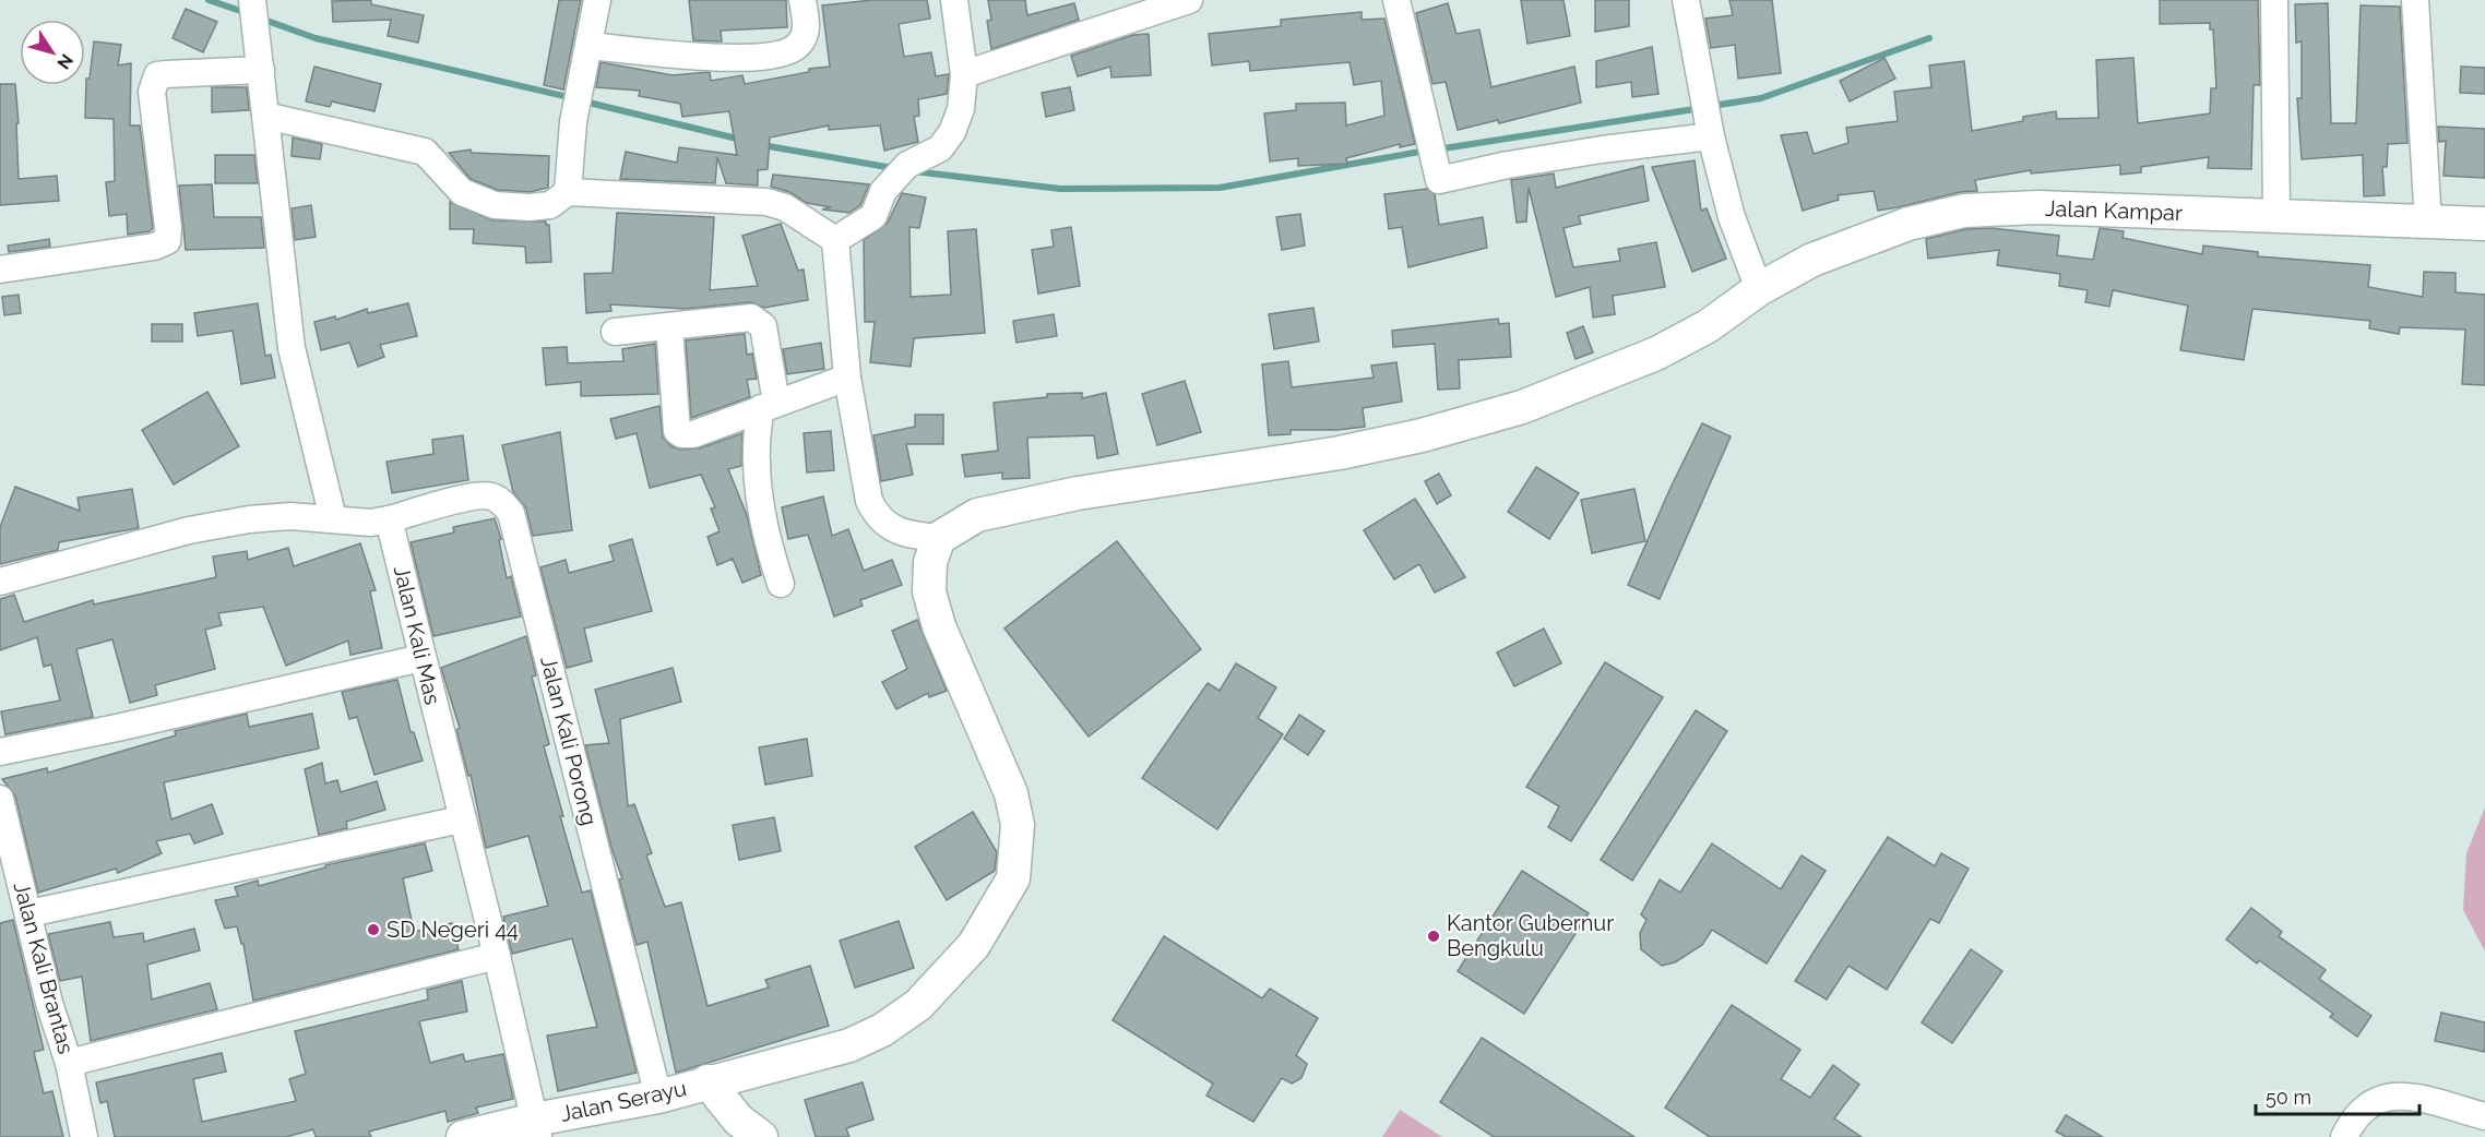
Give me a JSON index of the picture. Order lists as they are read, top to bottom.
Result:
{
  "streets": {
    "street": [
      "Jalan Kampar",
      "Jalan Kali Mas",
      "Jalan Kali Porong",
      "Jalan Kali Brantas",
      "Jalan Serayu"
    ]
  },
  "crossings": [
    ["Jalan Kampar", "Jalan Serayu"],
    ["Jalan Kali Mas", "Jalan Kali Porong"],
    ["Jalan Kali Mas", "Jalan Serayu"],
    ["Jalan Kali Porong", "Jalan Serayu"]
  ],
  "places": ["SD Negeri 44", "Kantor Gubernur Bengkulu"],
  "scale_bar": "50 m",
  "north": "bottom right"
}
